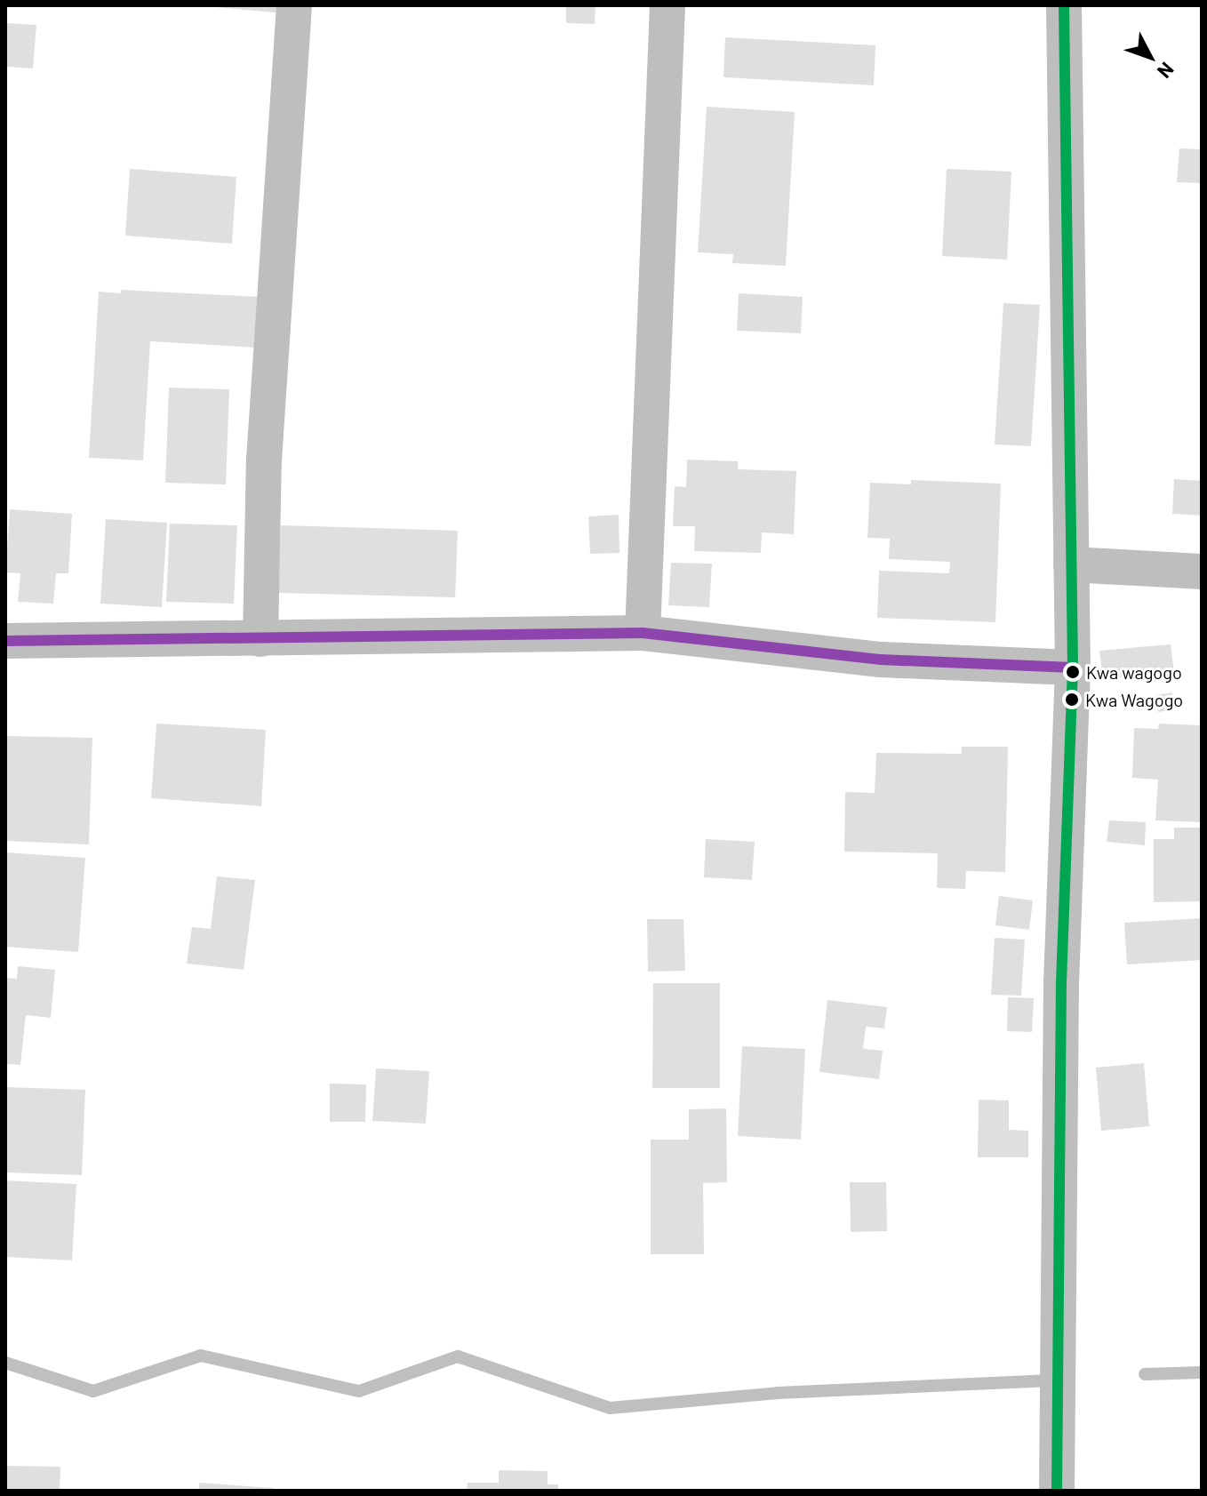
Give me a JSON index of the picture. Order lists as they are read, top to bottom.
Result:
{
  "places": ["Kwa wagogo", "Kwa Wagogo"],
  "north": "bottom right"
}
